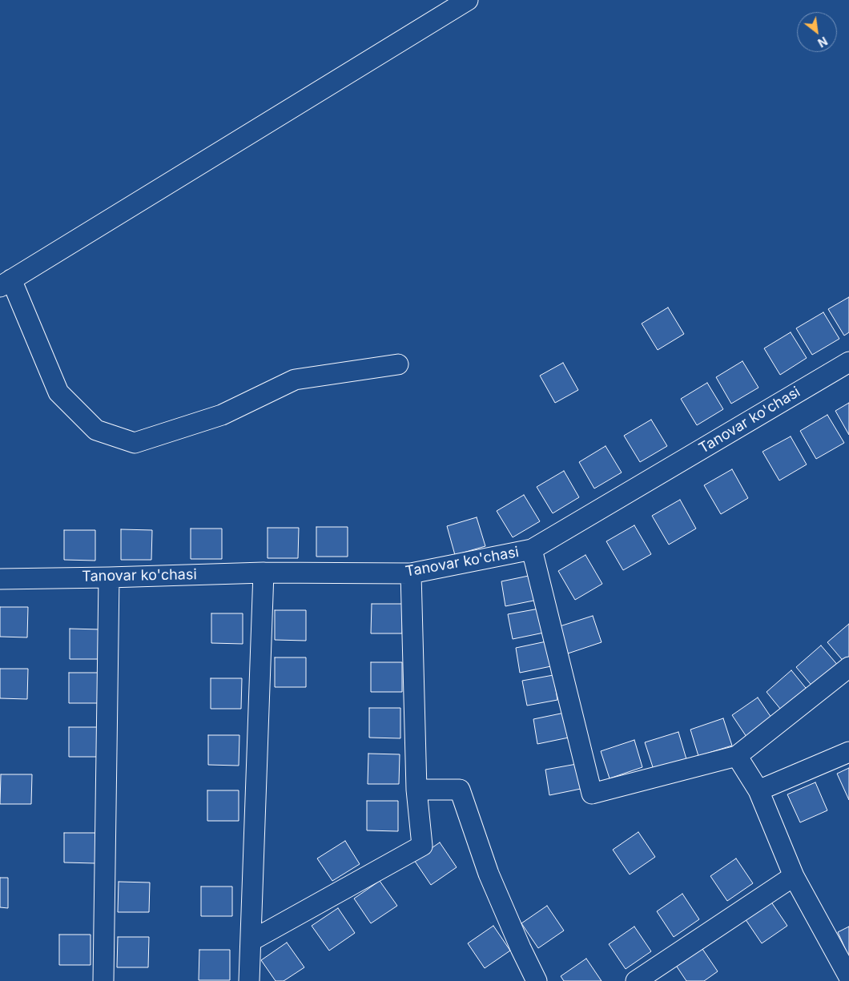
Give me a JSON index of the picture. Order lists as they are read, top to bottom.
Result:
{
  "streets": {
    "street": ["Tanovar ko'chasi"]
  },
  "north": "bottom right"
}
